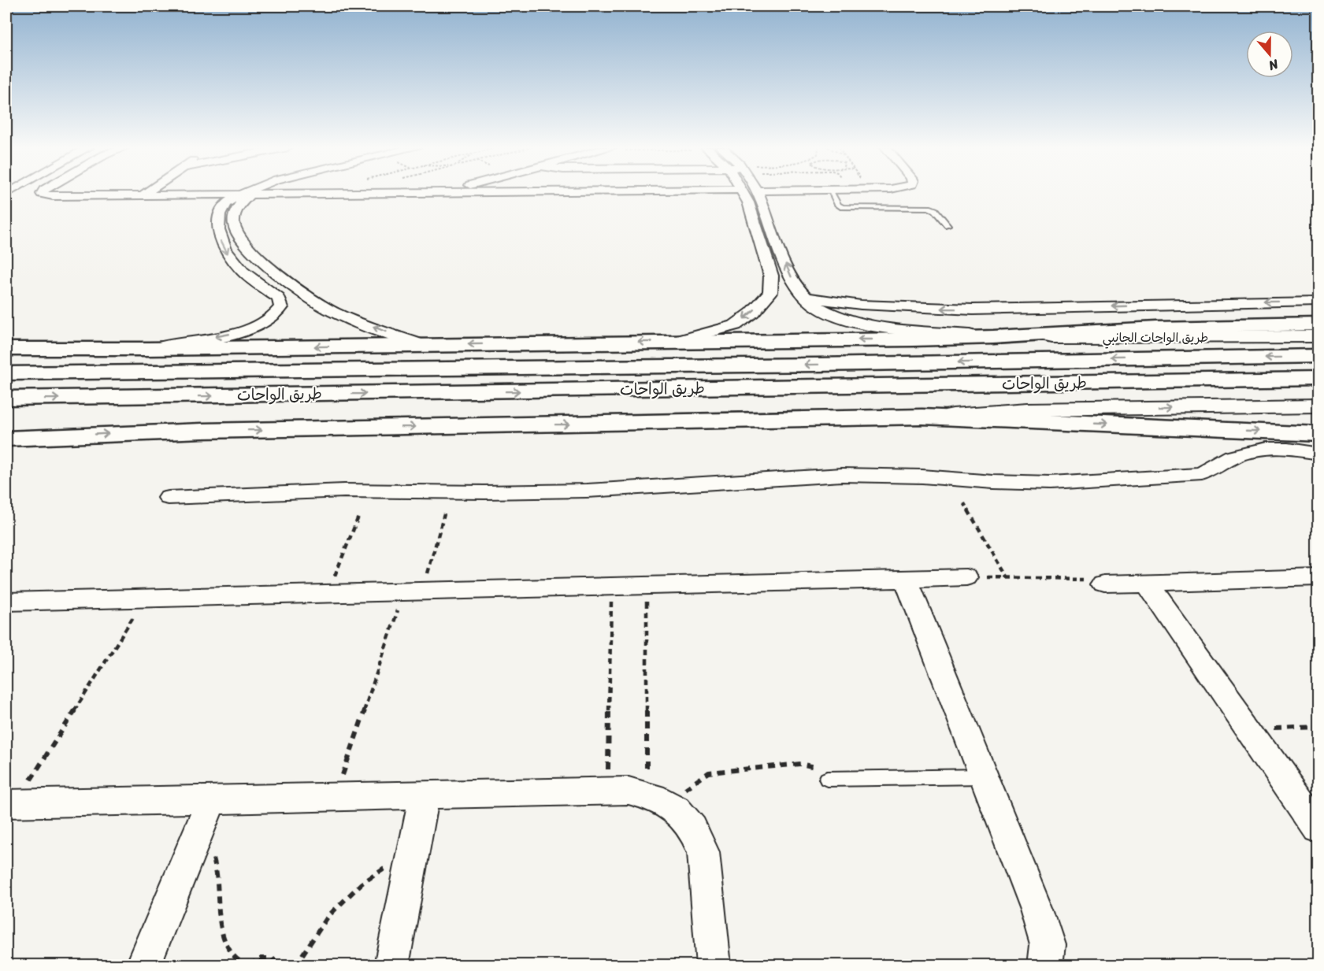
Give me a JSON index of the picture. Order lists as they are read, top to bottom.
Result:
{
  "streets": {
    "main road": ["طريق الواحات"],
    "street": ["طريق الواحات الجانبي"]
  },
  "north": "bottom"
}
